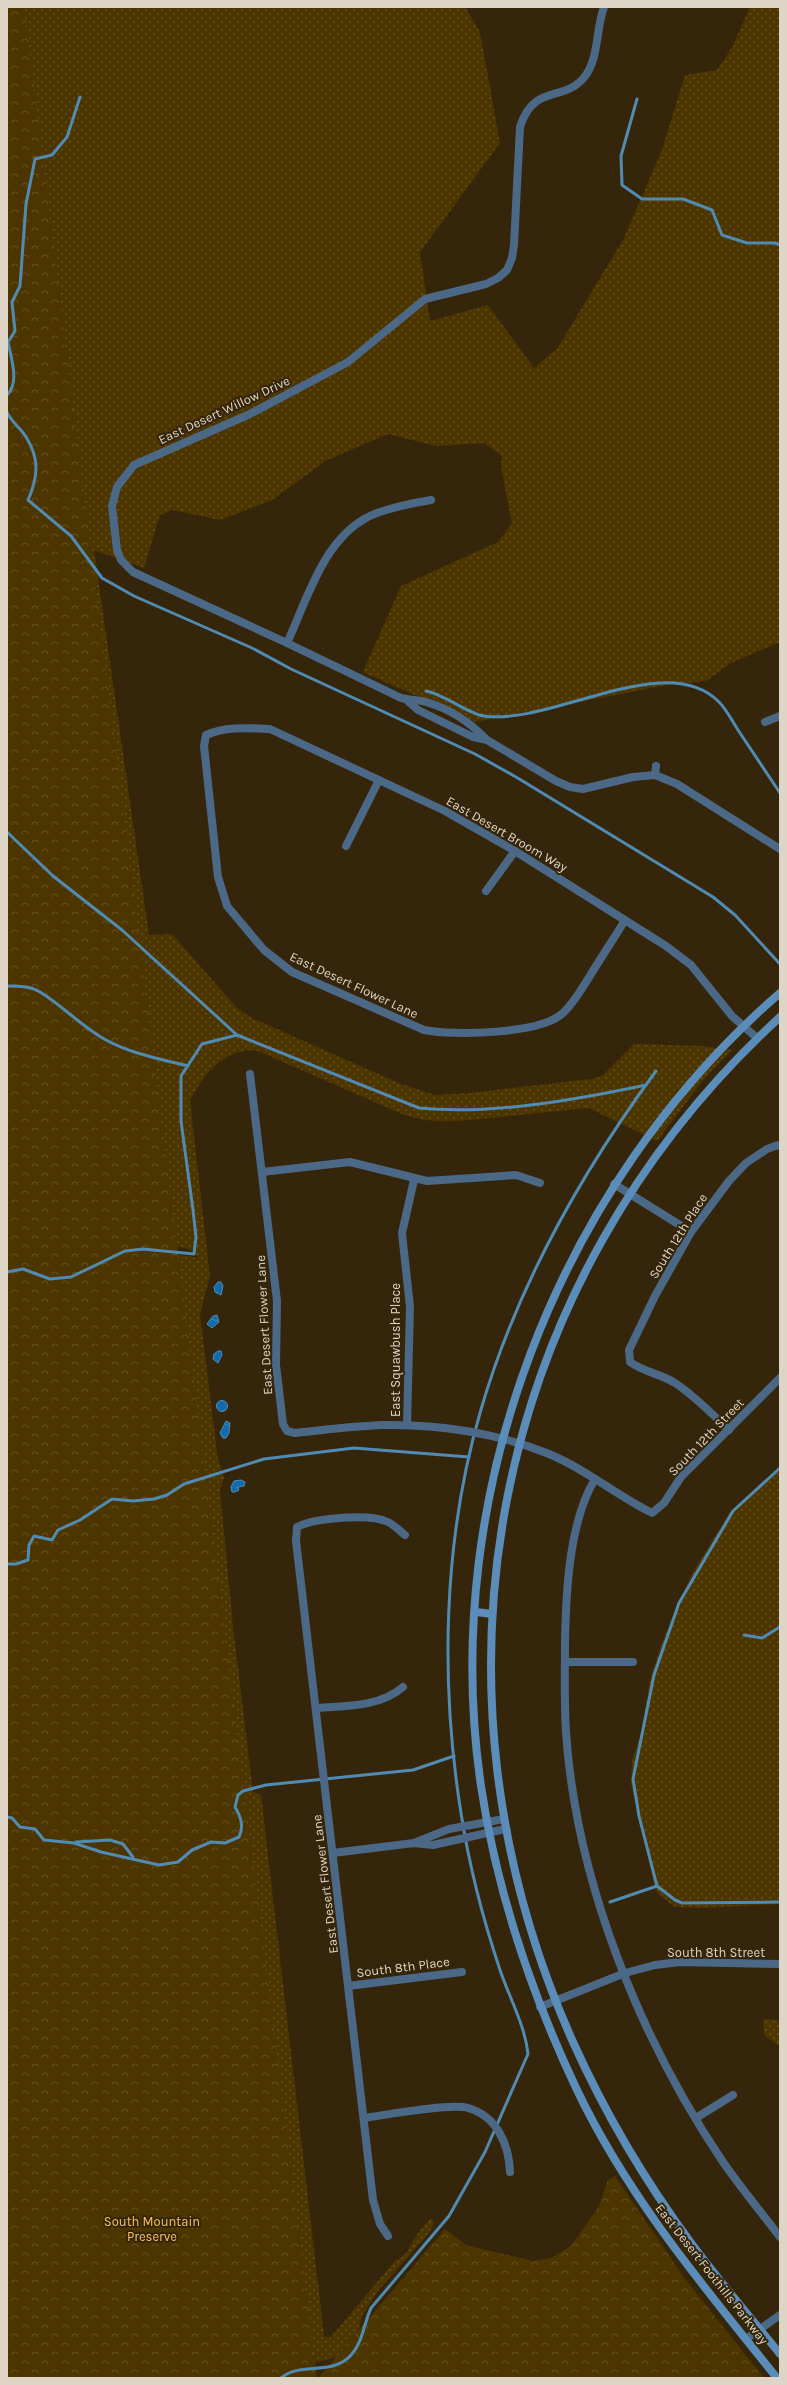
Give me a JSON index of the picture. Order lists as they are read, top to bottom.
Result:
{
  "streets": {
    "street": [
      "East Desert Willow Drive",
      "East Desert Broom Way",
      "East Desert Flower Lane",
      "South 12th Place",
      "East Squawbush Place",
      "South 12th Street",
      "South 8th Street",
      "South 8th Place",
      "East Desert Foothills Parkway"
    ]
  },
  "crossings": [
    ["East Desert Broom Way", "East Desert Flower Lane"],
    ["East Desert Broom Way", "East Desert Foothills Parkway"],
    ["East Desert Flower Lane", "East Squawbush Place"],
    ["East Desert Flower Lane", "South 8th Place"],
    ["South 12th Place", "South 12th Street"],
    ["South 8th Street", "East Desert Foothills Parkway"]
  ],
  "parks": ["South Mountain Preserve"]
}
